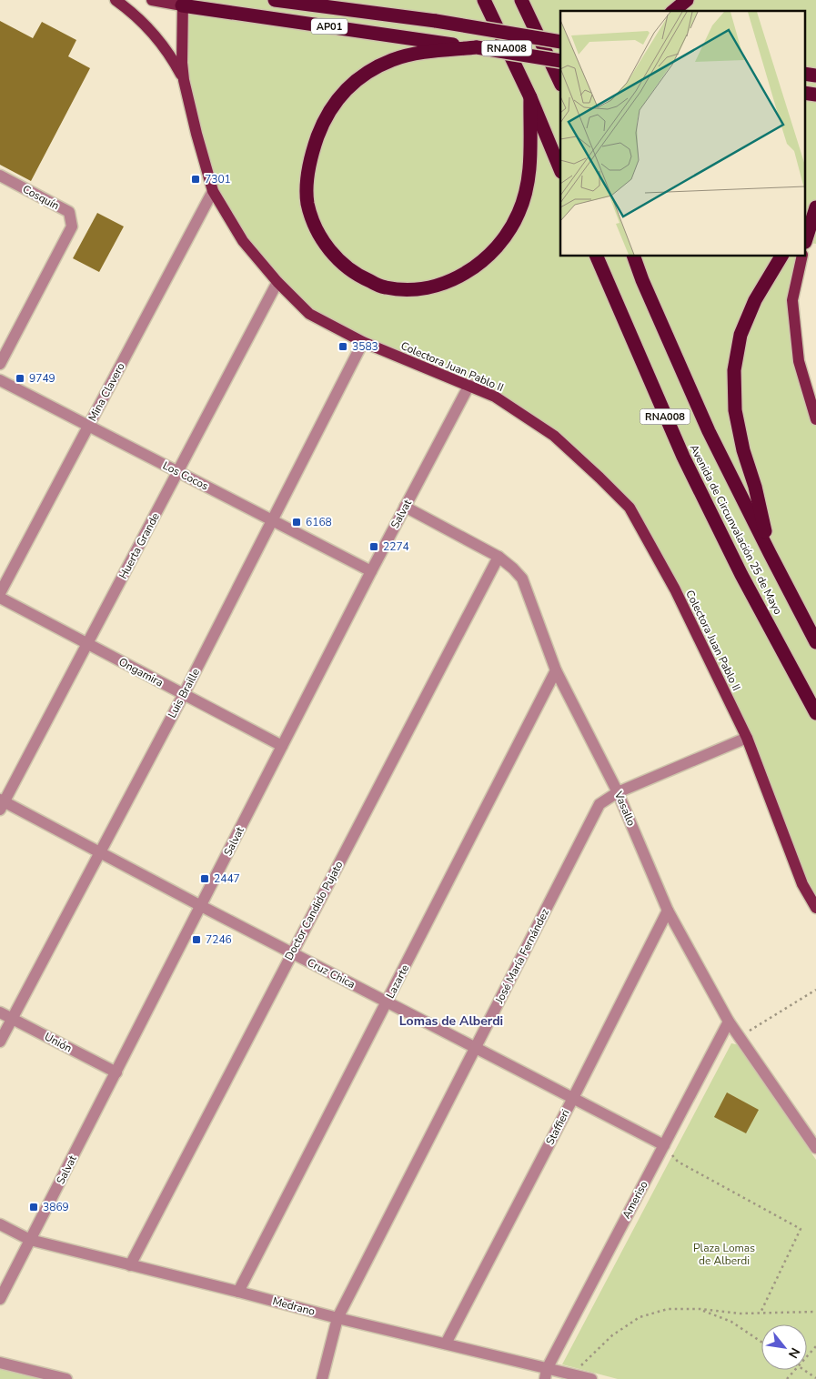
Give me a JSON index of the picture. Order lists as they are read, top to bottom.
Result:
{
  "streets": {
    "highway": ["AP01", "RNA008", "Avenida de Circunvalación 25 de Mayo"],
    "main road": ["Colectora Juan Pablo II"],
    "street": [
      "Cosquín",
      "Mina Clavero",
      "Los Cocos",
      "Salvat",
      "Huerta Grande",
      "Ongamira",
      "Luis Braille",
      "Vasallo",
      "Doctor Candido Pujato",
      "José María Fernández",
      "Cruz Chica",
      "Lazarte",
      "Unión",
      "Staffieri",
      "Ameriso",
      "Medrano"
    ]
  },
  "crossings": [
    ["AP01", "Colectora Juan Pablo II"],
    ["Colectora Juan Pablo II", "Mina Clavero"],
    ["Colectora Juan Pablo II", "Salvat"],
    ["Colectora Juan Pablo II", "Huerta Grande"],
    ["Colectora Juan Pablo II", "Luis Braille"],
    ["Colectora Juan Pablo II", "José María Fernández"],
    ["Mina Clavero", "Los Cocos"],
    ["Los Cocos", "Salvat"],
    ["Los Cocos", "Huerta Grande"],
    ["Los Cocos", "Luis Braille"],
    ["Salvat", "Ongamira"],
    ["Salvat", "Vasallo"],
    ["Salvat", "Cruz Chica"],
    ["Salvat", "Unión"],
    ["Salvat", "Medrano"],
    ["Huerta Grande", "Ongamira"],
    ["Huerta Grande", "Cruz Chica"],
    ["Ongamira", "Luis Braille"],
    ["Luis Braille", "Cruz Chica"],
    ["Luis Braille", "Unión"],
    ["Vasallo", "Doctor Candido Pujato"],
    ["Vasallo", "José María Fernández"],
    ["Vasallo", "Lazarte"],
    ["Vasallo", "Staffieri"],
    ["Vasallo", "Ameriso"],
    ["Doctor Candido Pujato", "Cruz Chica"],
    ["Doctor Candido Pujato", "Medrano"],
    ["José María Fernández", "Cruz Chica"],
    ["José María Fernández", "Medrano"],
    ["Cruz Chica", "Lazarte"],
    ["Cruz Chica", "Staffieri"],
    ["Cruz Chica", "Ameriso"],
    ["Lazarte", "Medrano"],
    ["Staffieri", "Medrano"],
    ["Ameriso", "Medrano"]
  ],
  "districts": ["Lomas de Alberdi"],
  "parks": ["Plaza Lomas de Alberdi"],
  "places": {
    "transit": [
      "7301",
      "3583",
      "9749",
      "6168",
      "2274",
      "2447",
      "7246",
      "3869"
    ]
  },
  "north": "bottom right"
}
